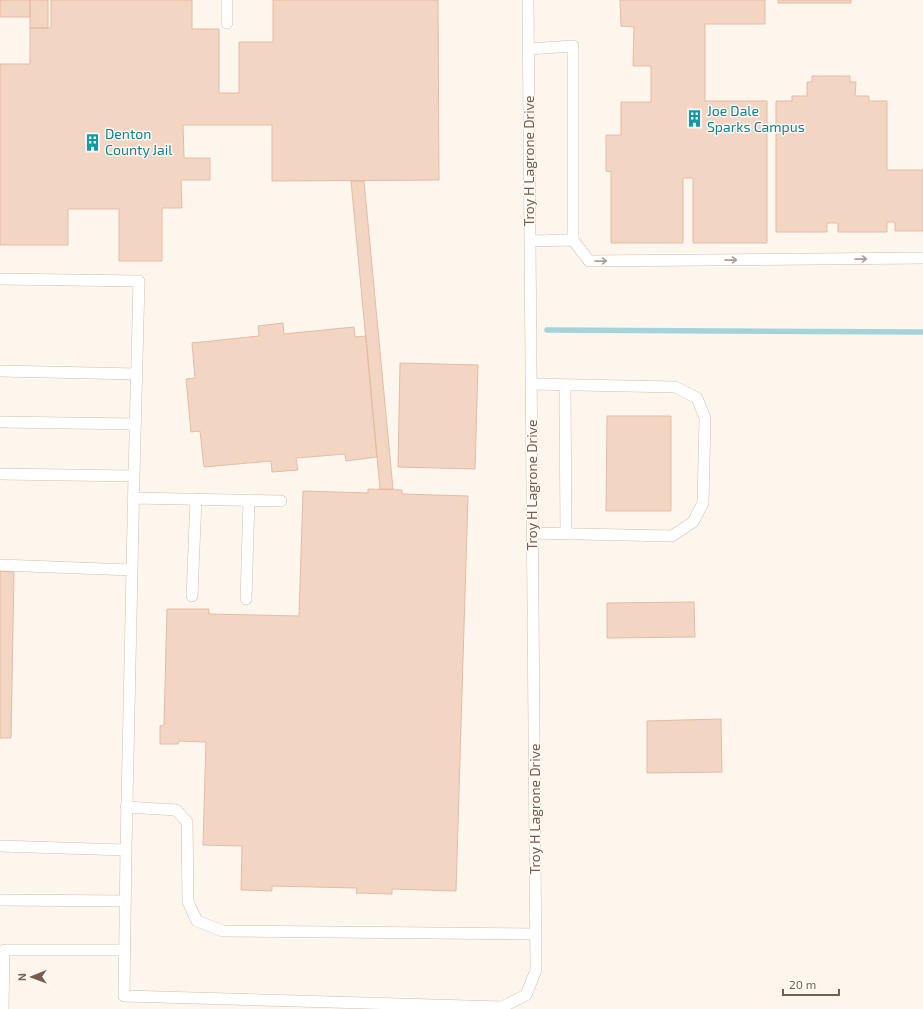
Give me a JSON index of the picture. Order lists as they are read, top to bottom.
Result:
{
  "streets": {
    "lane": ["Troy H Lagrone Drive"]
  },
  "places": {
    "building": ["Joe Dale Sparks Campus", "Denton County Jail"]
  },
  "scale_bar": "20 m",
  "north": "left"
}
